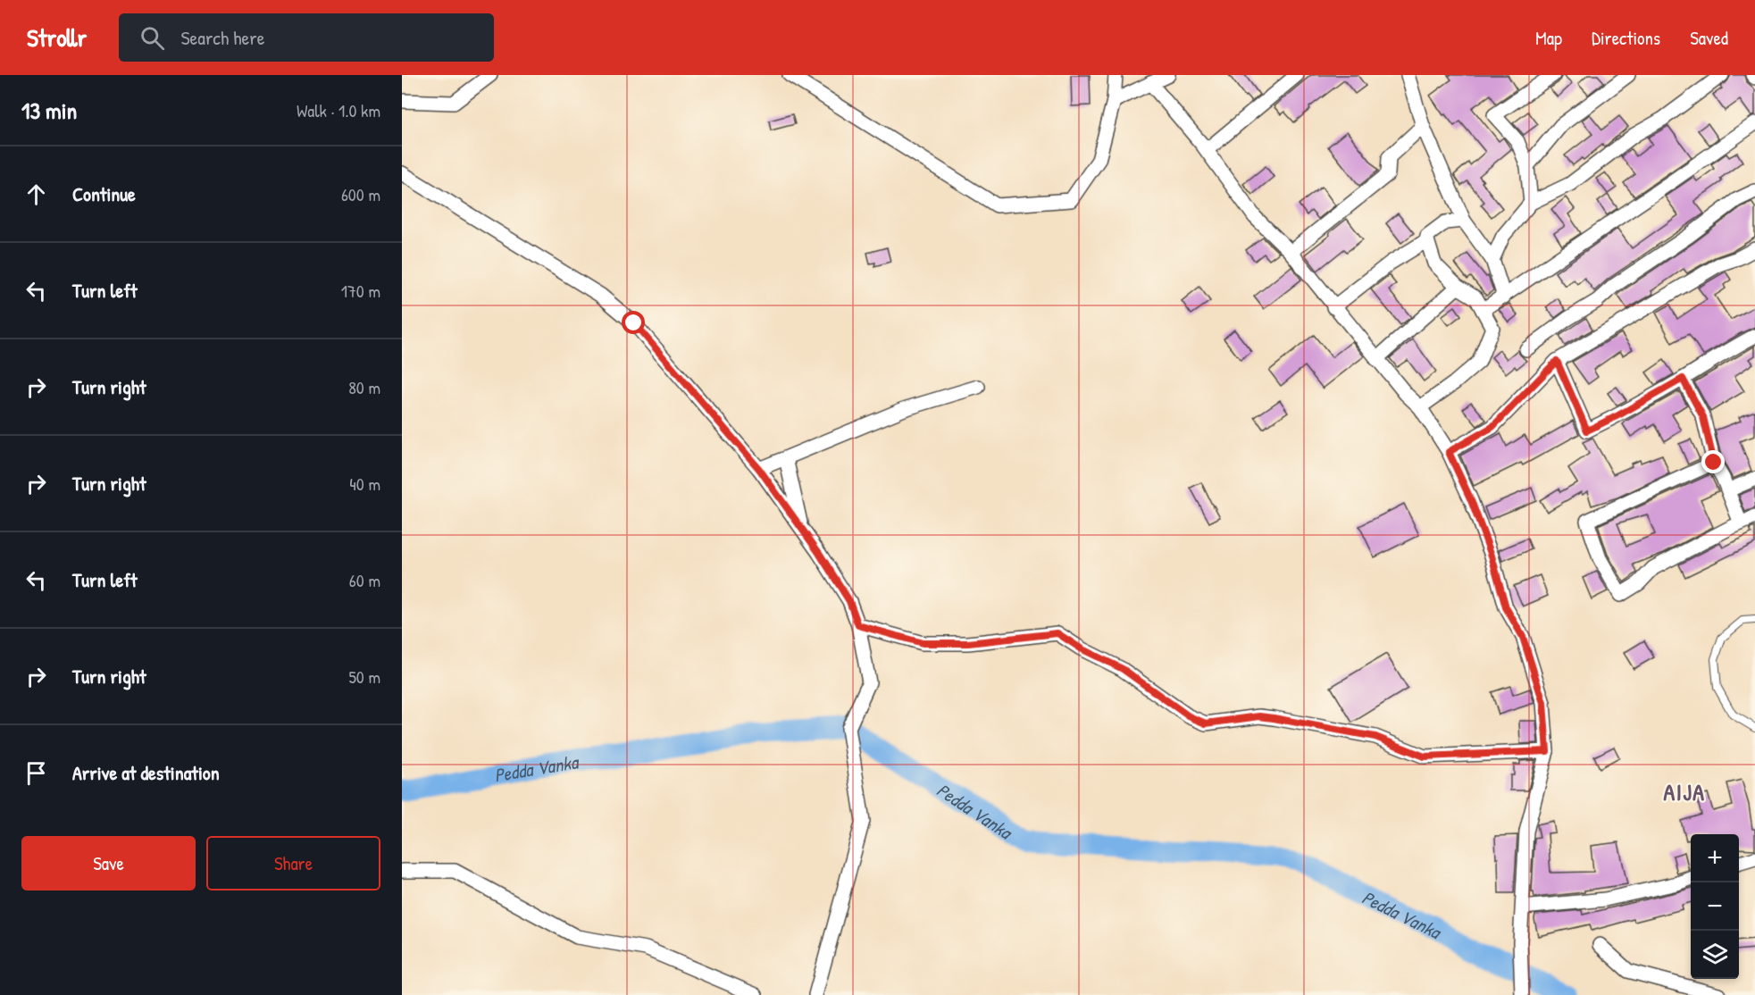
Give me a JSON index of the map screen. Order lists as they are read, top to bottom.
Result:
{
  "districts": ["AIJA"],
  "water": ["Pedda Vanka"],
  "page": {
    "header": "Strollr",
    "search": "Search here",
    "nav": ["Map", "Directions", "Saved"],
    "heading": ["13 min", "Walk · 1.0 km"],
    "list": [
      ["Continue", "600 m"],
      ["Turn left", "170 m"],
      ["Turn right", "80 m"],
      ["Turn right", "40 m"],
      ["Turn left", "60 m"],
      ["Turn right", "50 m"],
      "Arrive at destination"
    ],
    "buttons": ["Save", "Share"],
    "map_buttons": ["+", "−"]
  }
}
